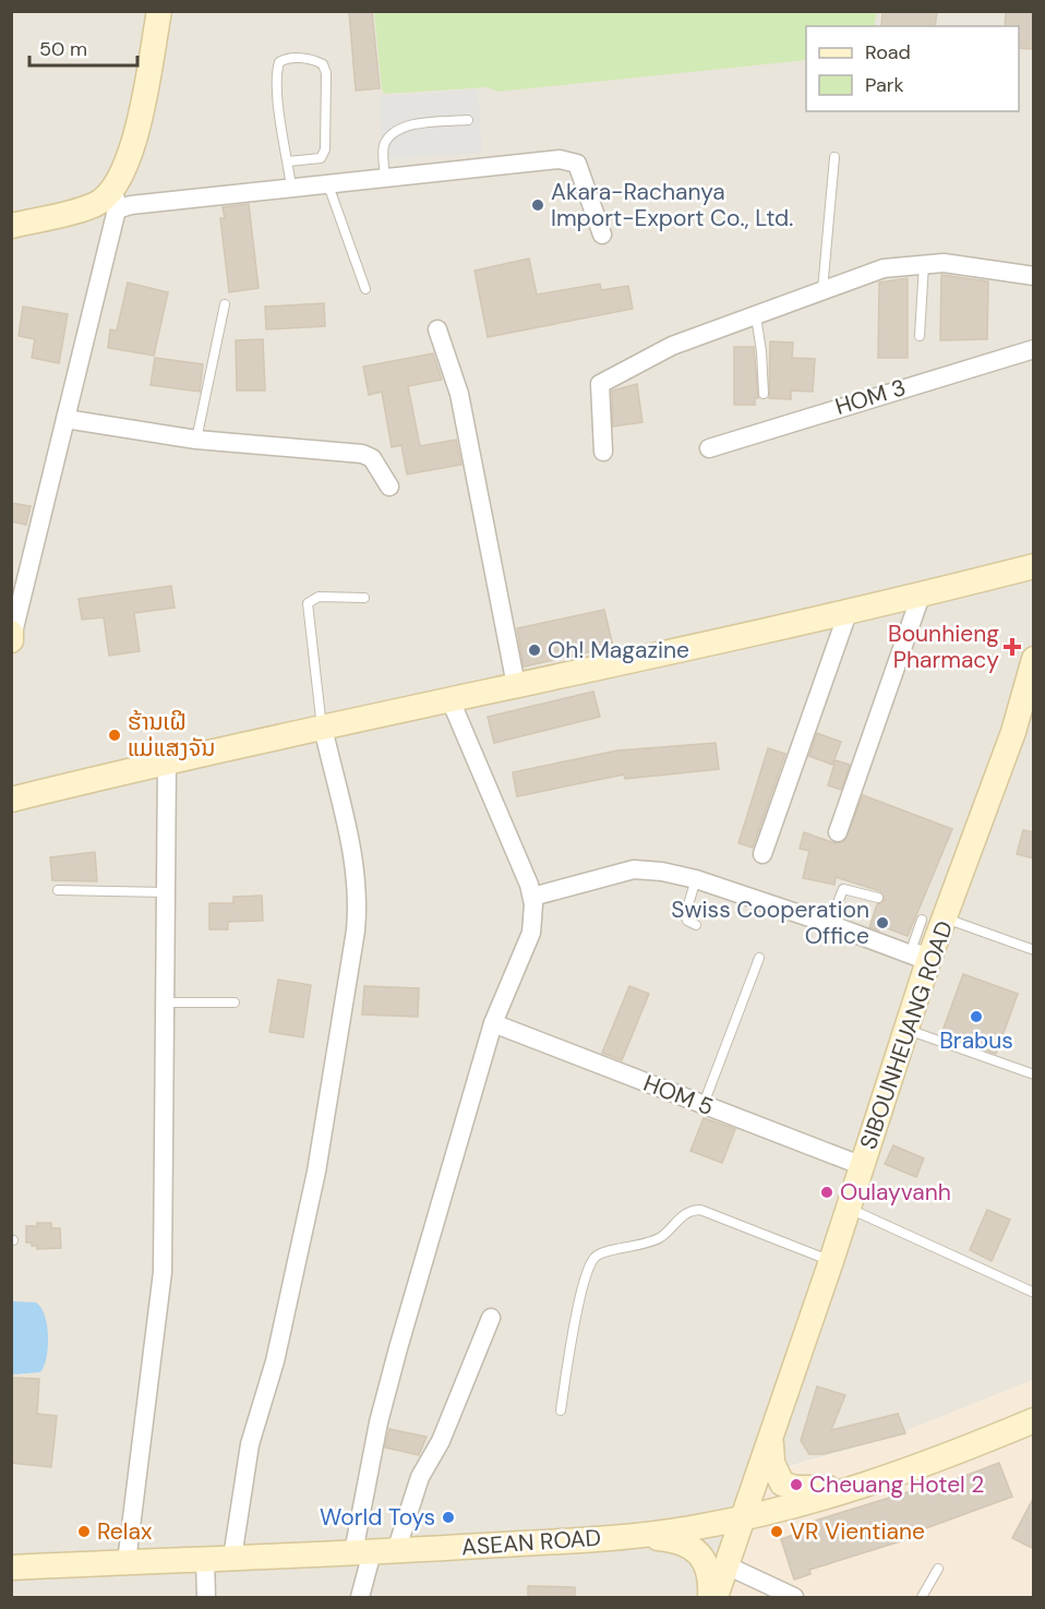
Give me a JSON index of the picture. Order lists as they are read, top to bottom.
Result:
{
  "streets": {
    "street": [
      "HOM 3",
      "SIBOUNHEUANG ROAD",
      "HOM 5",
      "ASEAN ROAD"
    ]
  },
  "crossings": [
    ["SIBOUNHEUANG ROAD", "HOM 5"],
    ["SIBOUNHEUANG ROAD", "ASEAN ROAD"]
  ],
  "places": {
    "other": [
      "Akara-Rachanya Import-Export Co., Ltd.",
      "Oh! Magazine",
      "ຮ້ານເຝີ ແມ່ແສງຈັນ",
      "Swiss Cooperation Office",
      "Brabus",
      "Oulayvanh",
      "Cheuang Hotel 2",
      "World Toys",
      "Relax",
      "VR Vientiane"
    ],
    "health": ["Bounhieng Pharmacy"]
  },
  "legend": ["Road", "Park"],
  "scale_bar": "50 m"
}
